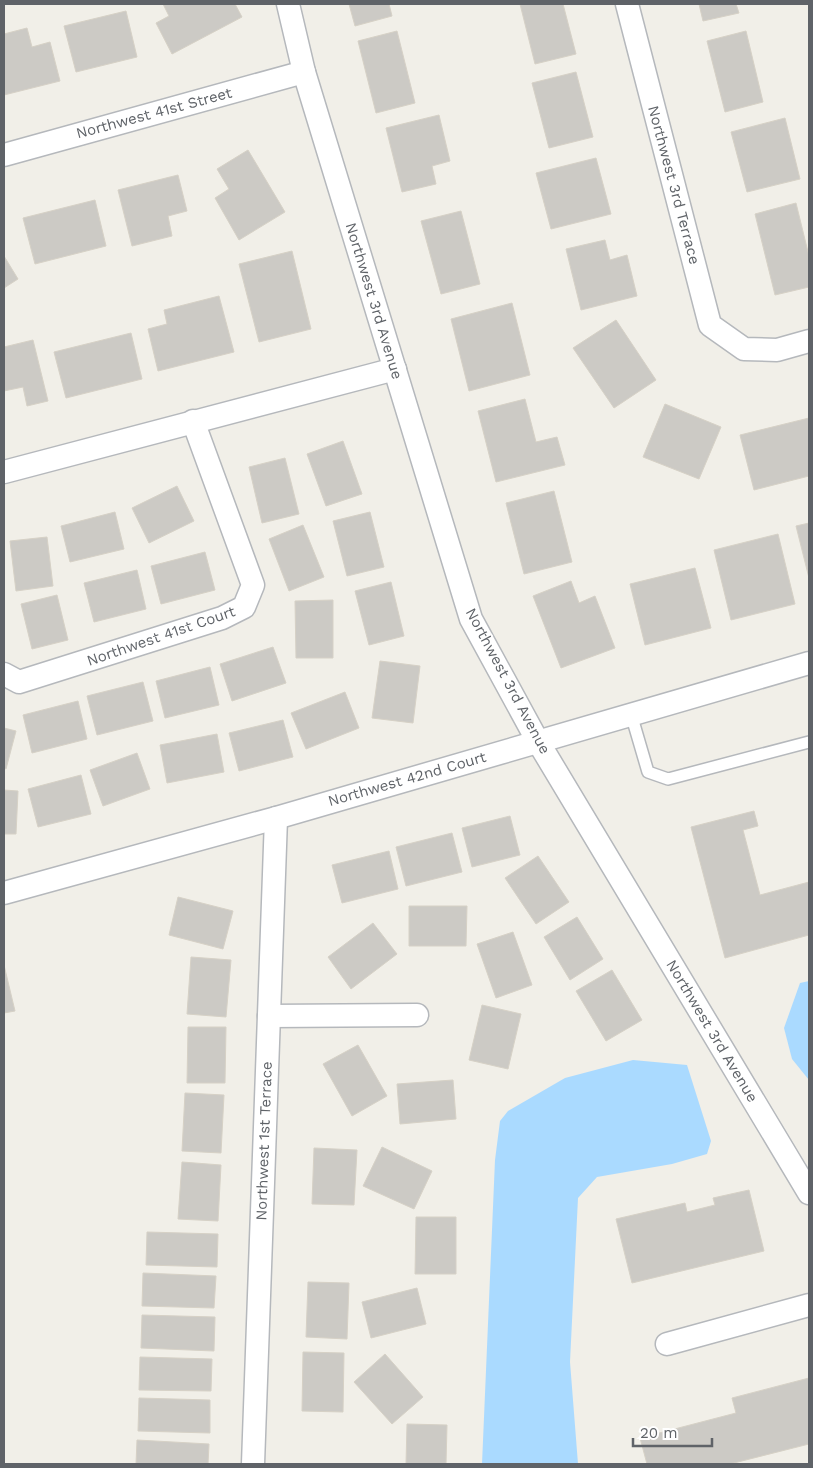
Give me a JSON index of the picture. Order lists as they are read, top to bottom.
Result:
{
  "streets": {
    "street": [
      "Northwest 41st Street",
      "Northwest 3rd Terrace",
      "Northwest 3rd Avenue",
      "Northwest 41st Court",
      "Northwest 42nd Court",
      "Northwest 1st Terrace"
    ]
  },
  "crossings": [
    ["Northwest 41st Street", "Northwest 3rd Avenue"],
    ["Northwest 3rd Avenue", "Northwest 42nd Court"],
    ["Northwest 42nd Court", "Northwest 1st Terrace"]
  ],
  "scale_bar": "20 m"
}
